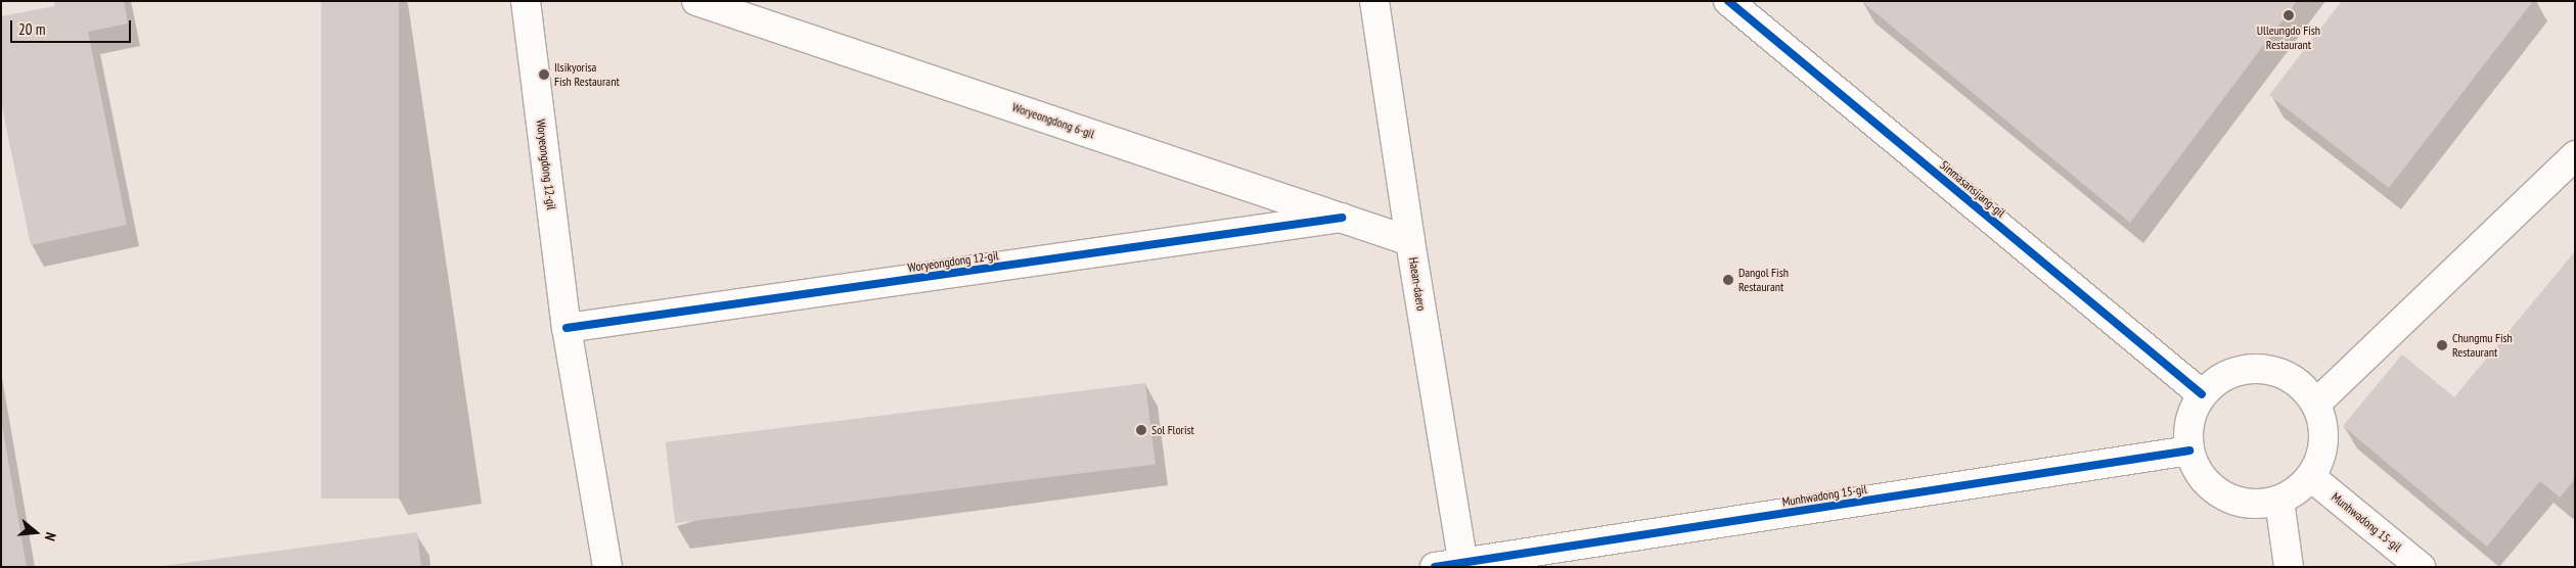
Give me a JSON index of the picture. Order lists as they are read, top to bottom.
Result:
{
  "streets": {
    "street": [
      "Woryeongdong 6-gil",
      "Woryeongdong 12-gil",
      "Sinmasansijang-gil",
      "Haean-daero",
      "Munhwadong 15-gil"
    ]
  },
  "crossings": [
    ["Woryeongdong 6-gil", "Woryeongdong 12-gil"],
    ["Woryeongdong 6-gil", "Haean-daero"],
    ["Sinmasansijang-gil", "Munhwadong 15-gil"],
    ["Haean-daero", "Munhwadong 15-gil"]
  ],
  "places": [
    "Ulleungdo Fish Restaurant",
    "Ilsikyorisa Fish Restaurant",
    "Dangol Fish Restaurant",
    "Chungmu Fish Restaurant",
    "Sol Florist"
  ],
  "scale_bar": "20 m",
  "north": "right"
}
